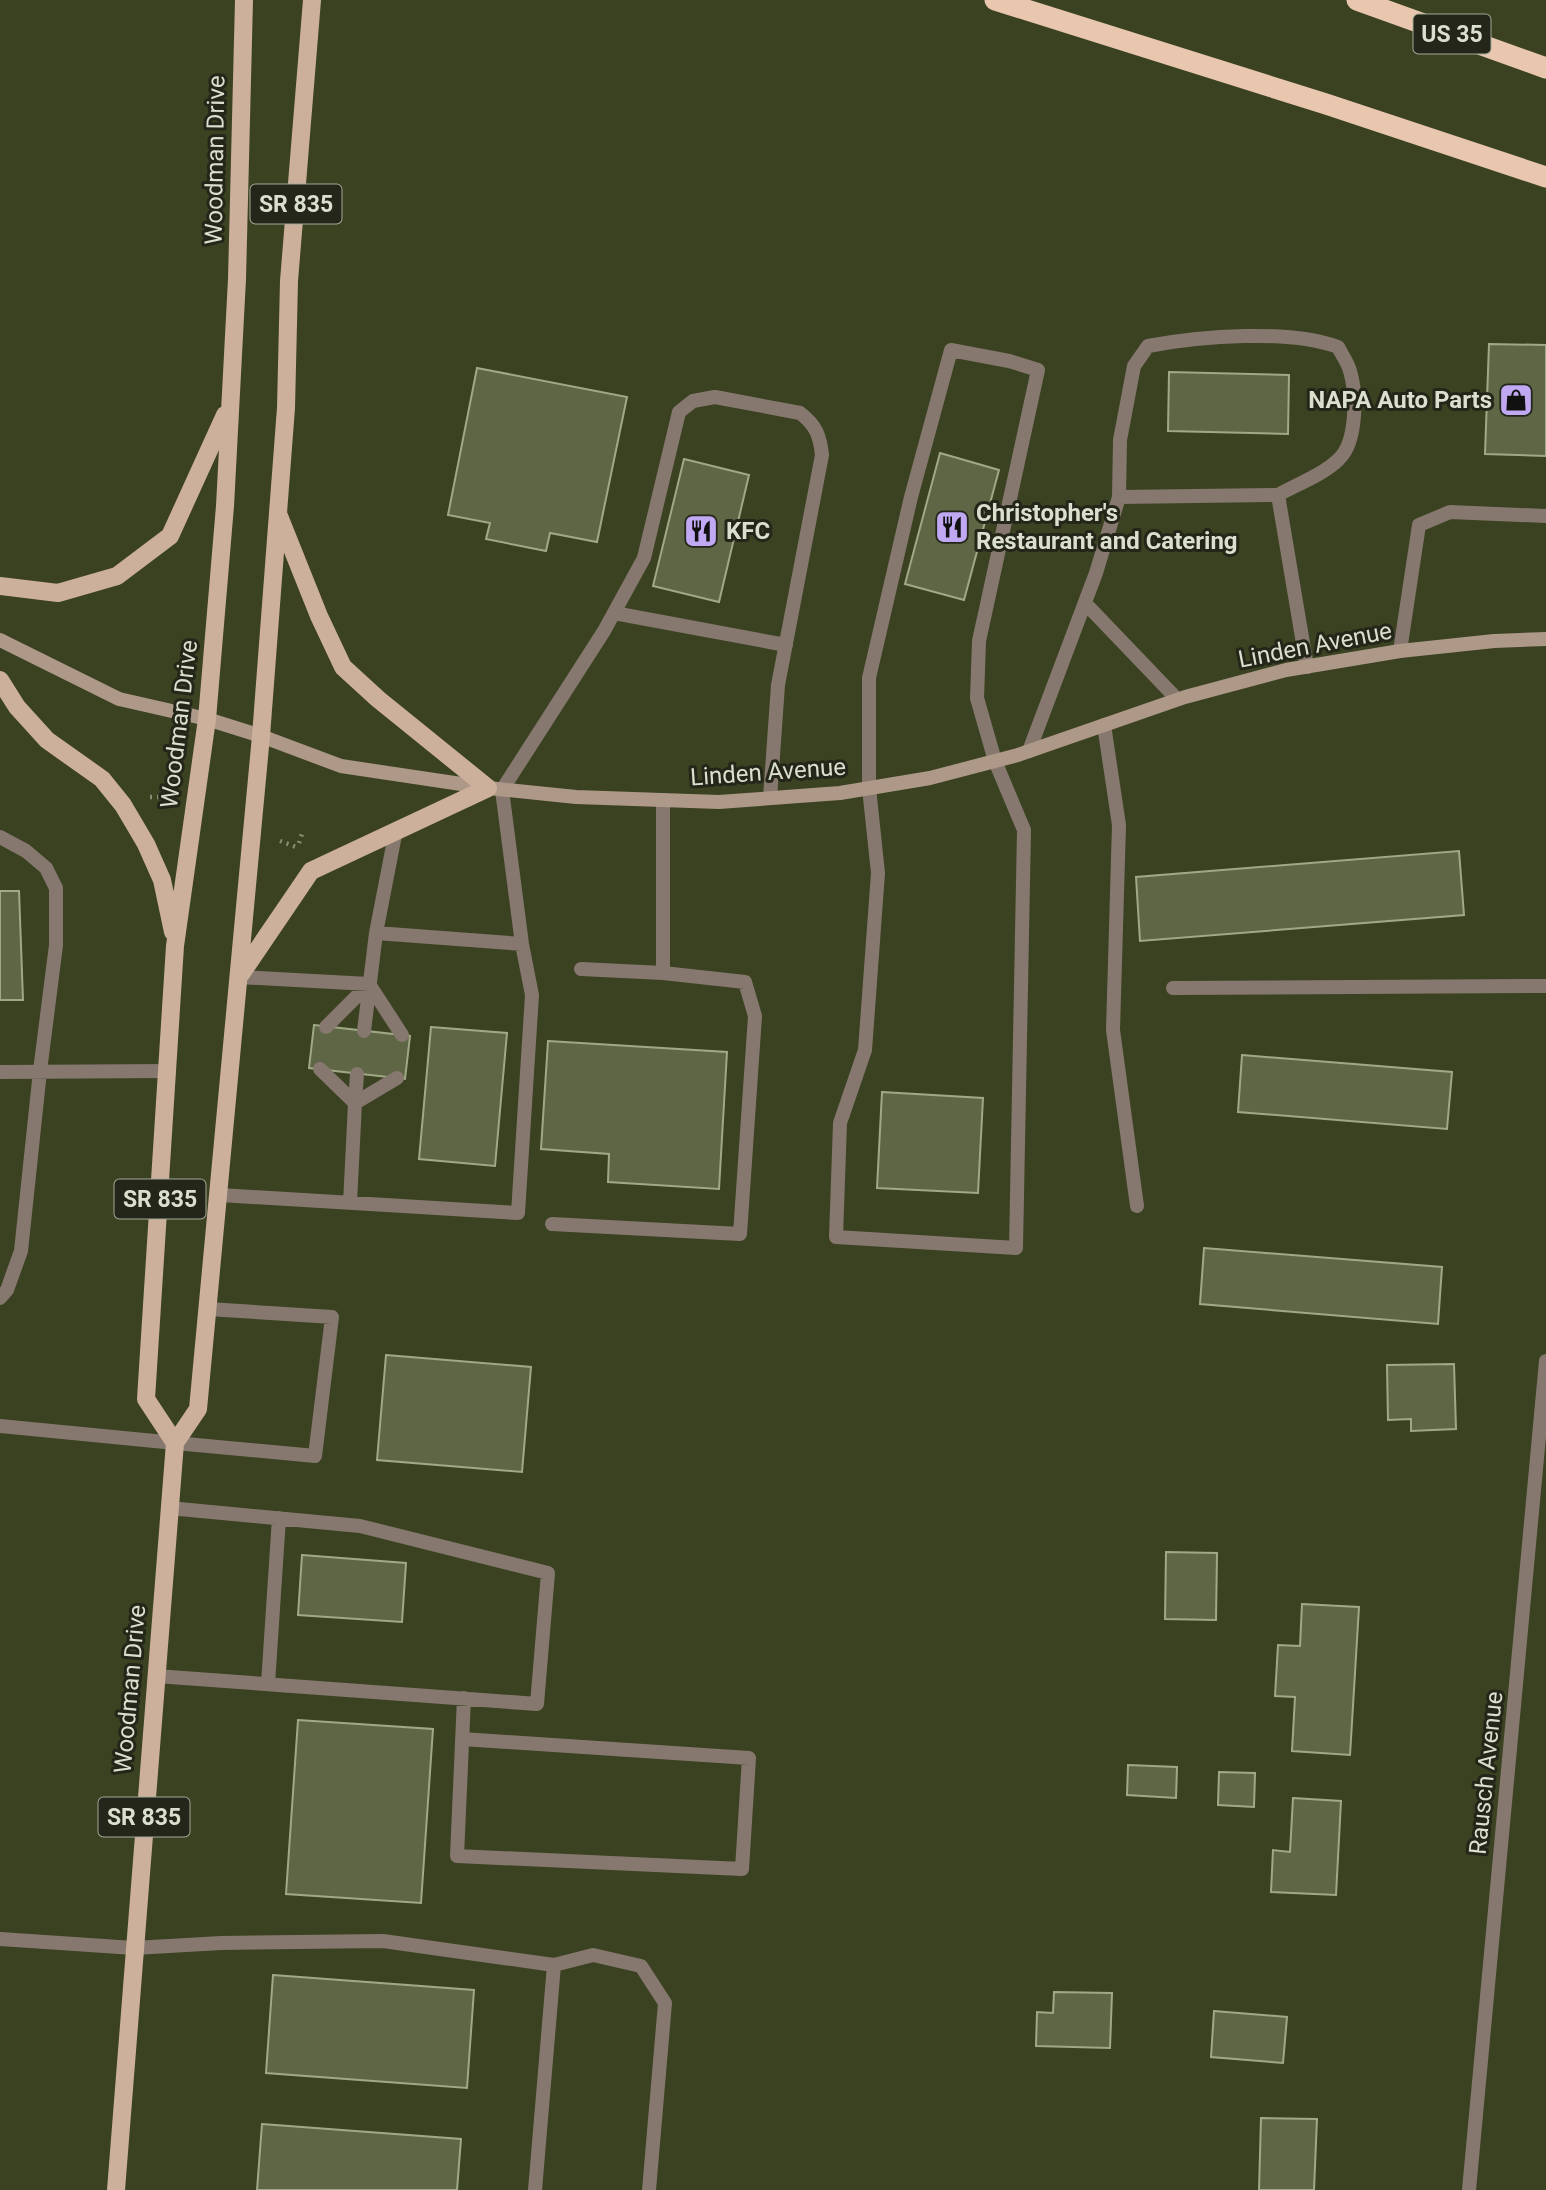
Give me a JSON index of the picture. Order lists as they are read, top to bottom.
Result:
{
  "streets": {
    "highway": ["US 35"],
    "main road": ["Woodman Drive", "SR 835", "Linden Avenue"],
    "street": ["Rausch Avenue"]
  },
  "crossings": [
    ["Woodman Drive", "Linden Avenue"]
  ],
  "places": {
    "shop": ["NAPA Auto Parts"],
    "restaurant": ["Christopher's Restaurant and Catering", "KFC"]
  }
}
